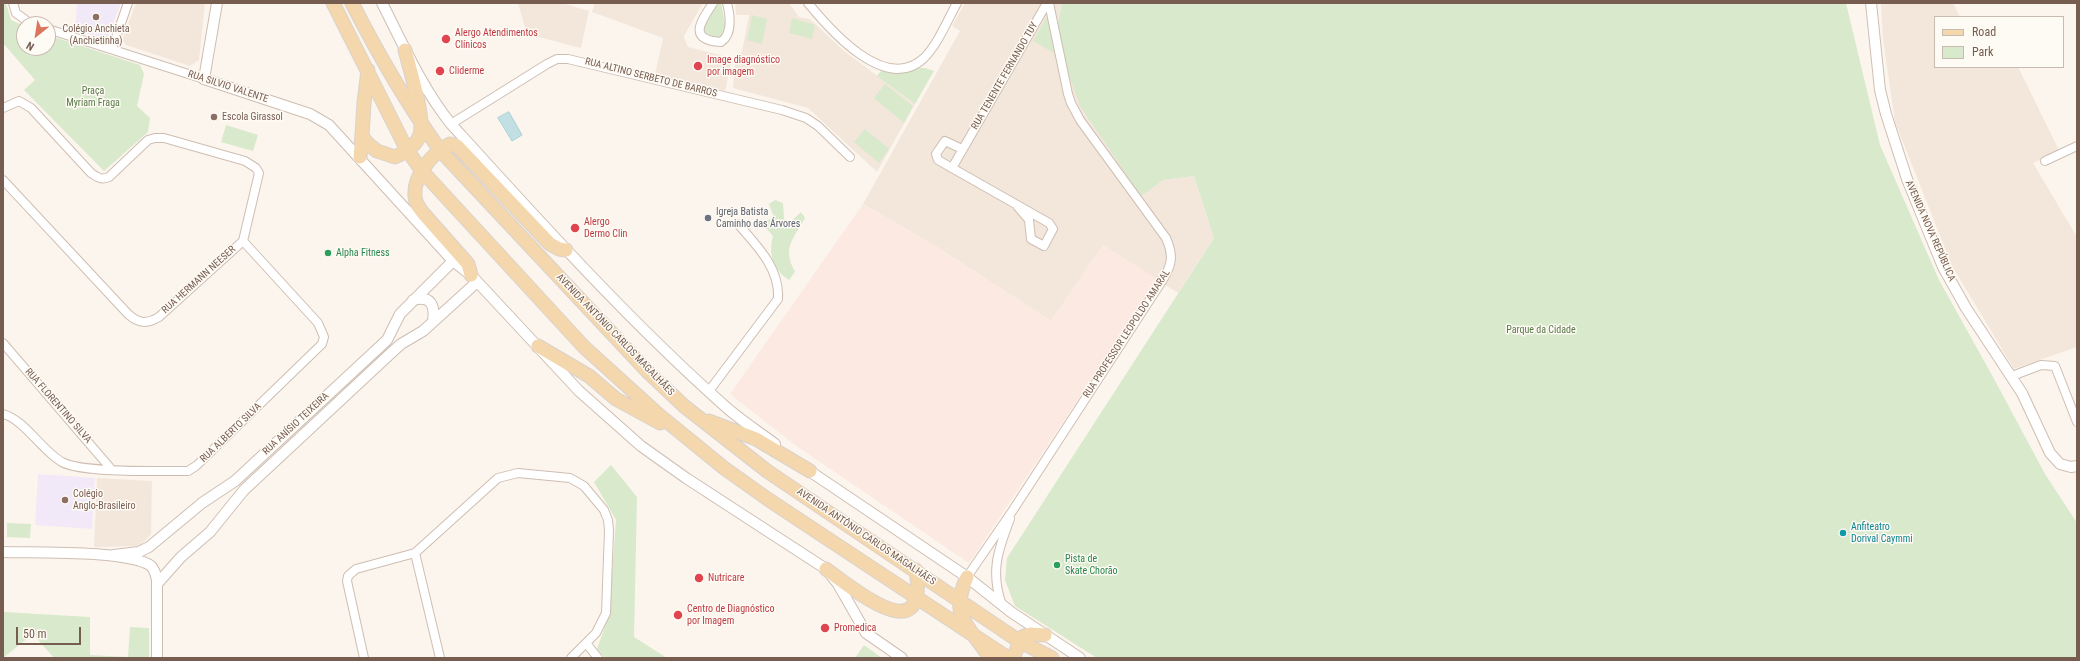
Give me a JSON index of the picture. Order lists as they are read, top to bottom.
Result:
{
  "streets": {
    "main road": ["AVENIDA ANTÔNIO CARLOS MAGALHÃES"],
    "street": [
      "RUA TENENTE FERNANDO TUY",
      "RUA ALTINO SERBETO DE BARROS",
      "RUA SILVIO VALENTE",
      "AVENIDA NOVA REPÚBLICA",
      "RUA HERMANN NEESER",
      "RUA PROFESSOR LEOPOLDO AMARAL",
      "RUA FLORENTINO SILVA",
      "RUA ANÍSIO TEIXEIRA",
      "RUA ALBERTO SILVA"
    ]
  },
  "crossings": [
    ["RUA TENENTE FERNANDO TUY", "RUA PROFESSOR LEOPOLDO AMARAL"],
    ["RUA SILVIO VALENTE", "RUA ANÍSIO TEIXEIRA"],
    ["RUA HERMANN NEESER", "RUA ALBERTO SILVA"],
    ["RUA FLORENTINO SILVA", "RUA ALBERTO SILVA"]
  ],
  "parks": ["Praça Myriam Fraga", "Parque da Cidade"],
  "places": [
    "Colégio Anchieta (Anchietinha)",
    "Alergo Atendimentos Clínicos",
    "Image diagnóstico por imagem",
    "Cliderme",
    "Escola Girassol",
    "Igreja Batista Caminho das Árvores",
    "Alergo Dermo Clin",
    "Alpha Fitness",
    "Colégio Anglo-Brasileiro",
    "Anfiteatro Dorival Caymmi",
    "Pista de Skate Chorão",
    "Nutricare",
    "Centro de Diagnóstico por Imagem",
    "Promedica"
  ],
  "legend": ["Road", "Park"],
  "scale_bar": "50 m",
  "north": "bottom left"
}
